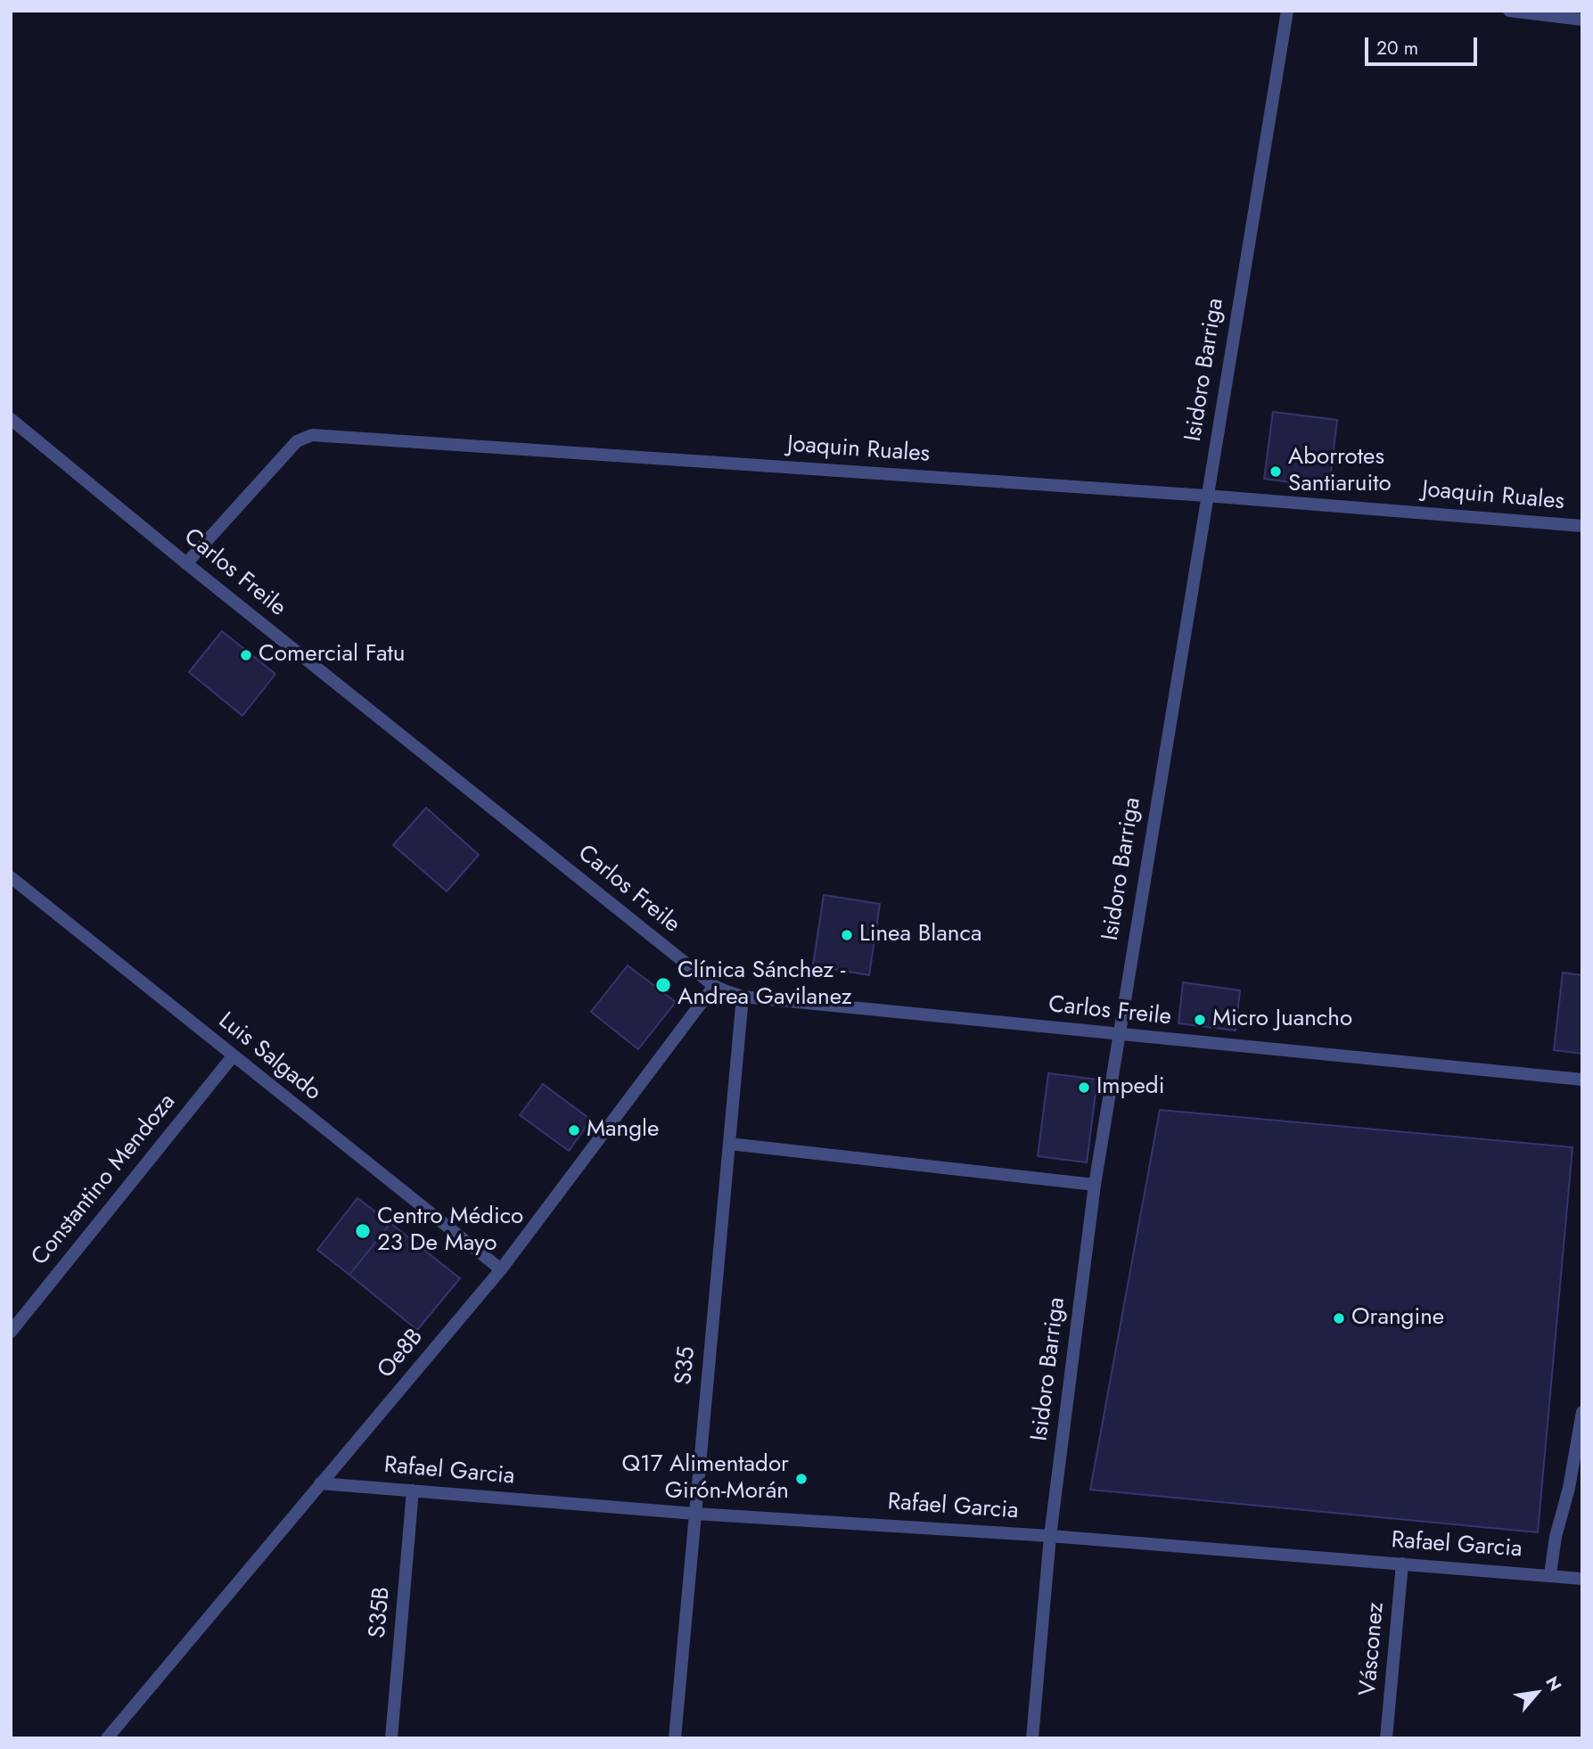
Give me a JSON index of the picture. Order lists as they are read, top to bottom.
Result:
{
  "streets": {
    "street": [
      "Isidoro Barriga",
      "Joaquin Ruales",
      "Carlos Freile",
      "Luis Salgado",
      "Constantino Mendoza",
      "Oe8B",
      "S35",
      "Rafael Garcia",
      "S35B",
      "Vásconez"
    ]
  },
  "crossings": [
    ["Isidoro Barriga", "Joaquin Ruales"],
    ["Isidoro Barriga", "Carlos Freile"],
    ["Isidoro Barriga", "Rafael Garcia"],
    ["Joaquin Ruales", "Carlos Freile"],
    ["Carlos Freile", "Oe8B"],
    ["Carlos Freile", "S35"],
    ["Luis Salgado", "Constantino Mendoza"],
    ["Luis Salgado", "Oe8B"],
    ["Oe8B", "Rafael Garcia"],
    ["S35", "Rafael Garcia"],
    ["Rafael Garcia", "S35B"],
    ["Rafael Garcia", "Vásconez"]
  ],
  "places": [
    "Aborrotes Santiaruito",
    "Comercial Fatu",
    "Linea Blanca",
    "Clínica Sánchez - Andrea Gavilanez",
    "Micro Juancho",
    "Impedi",
    "Mangle",
    "Centro Médico 23 De Mayo",
    "Orangine",
    "Q17 Alimentador Girón-Morán"
  ],
  "scale_bar": "20 m",
  "north": "top right"
}
